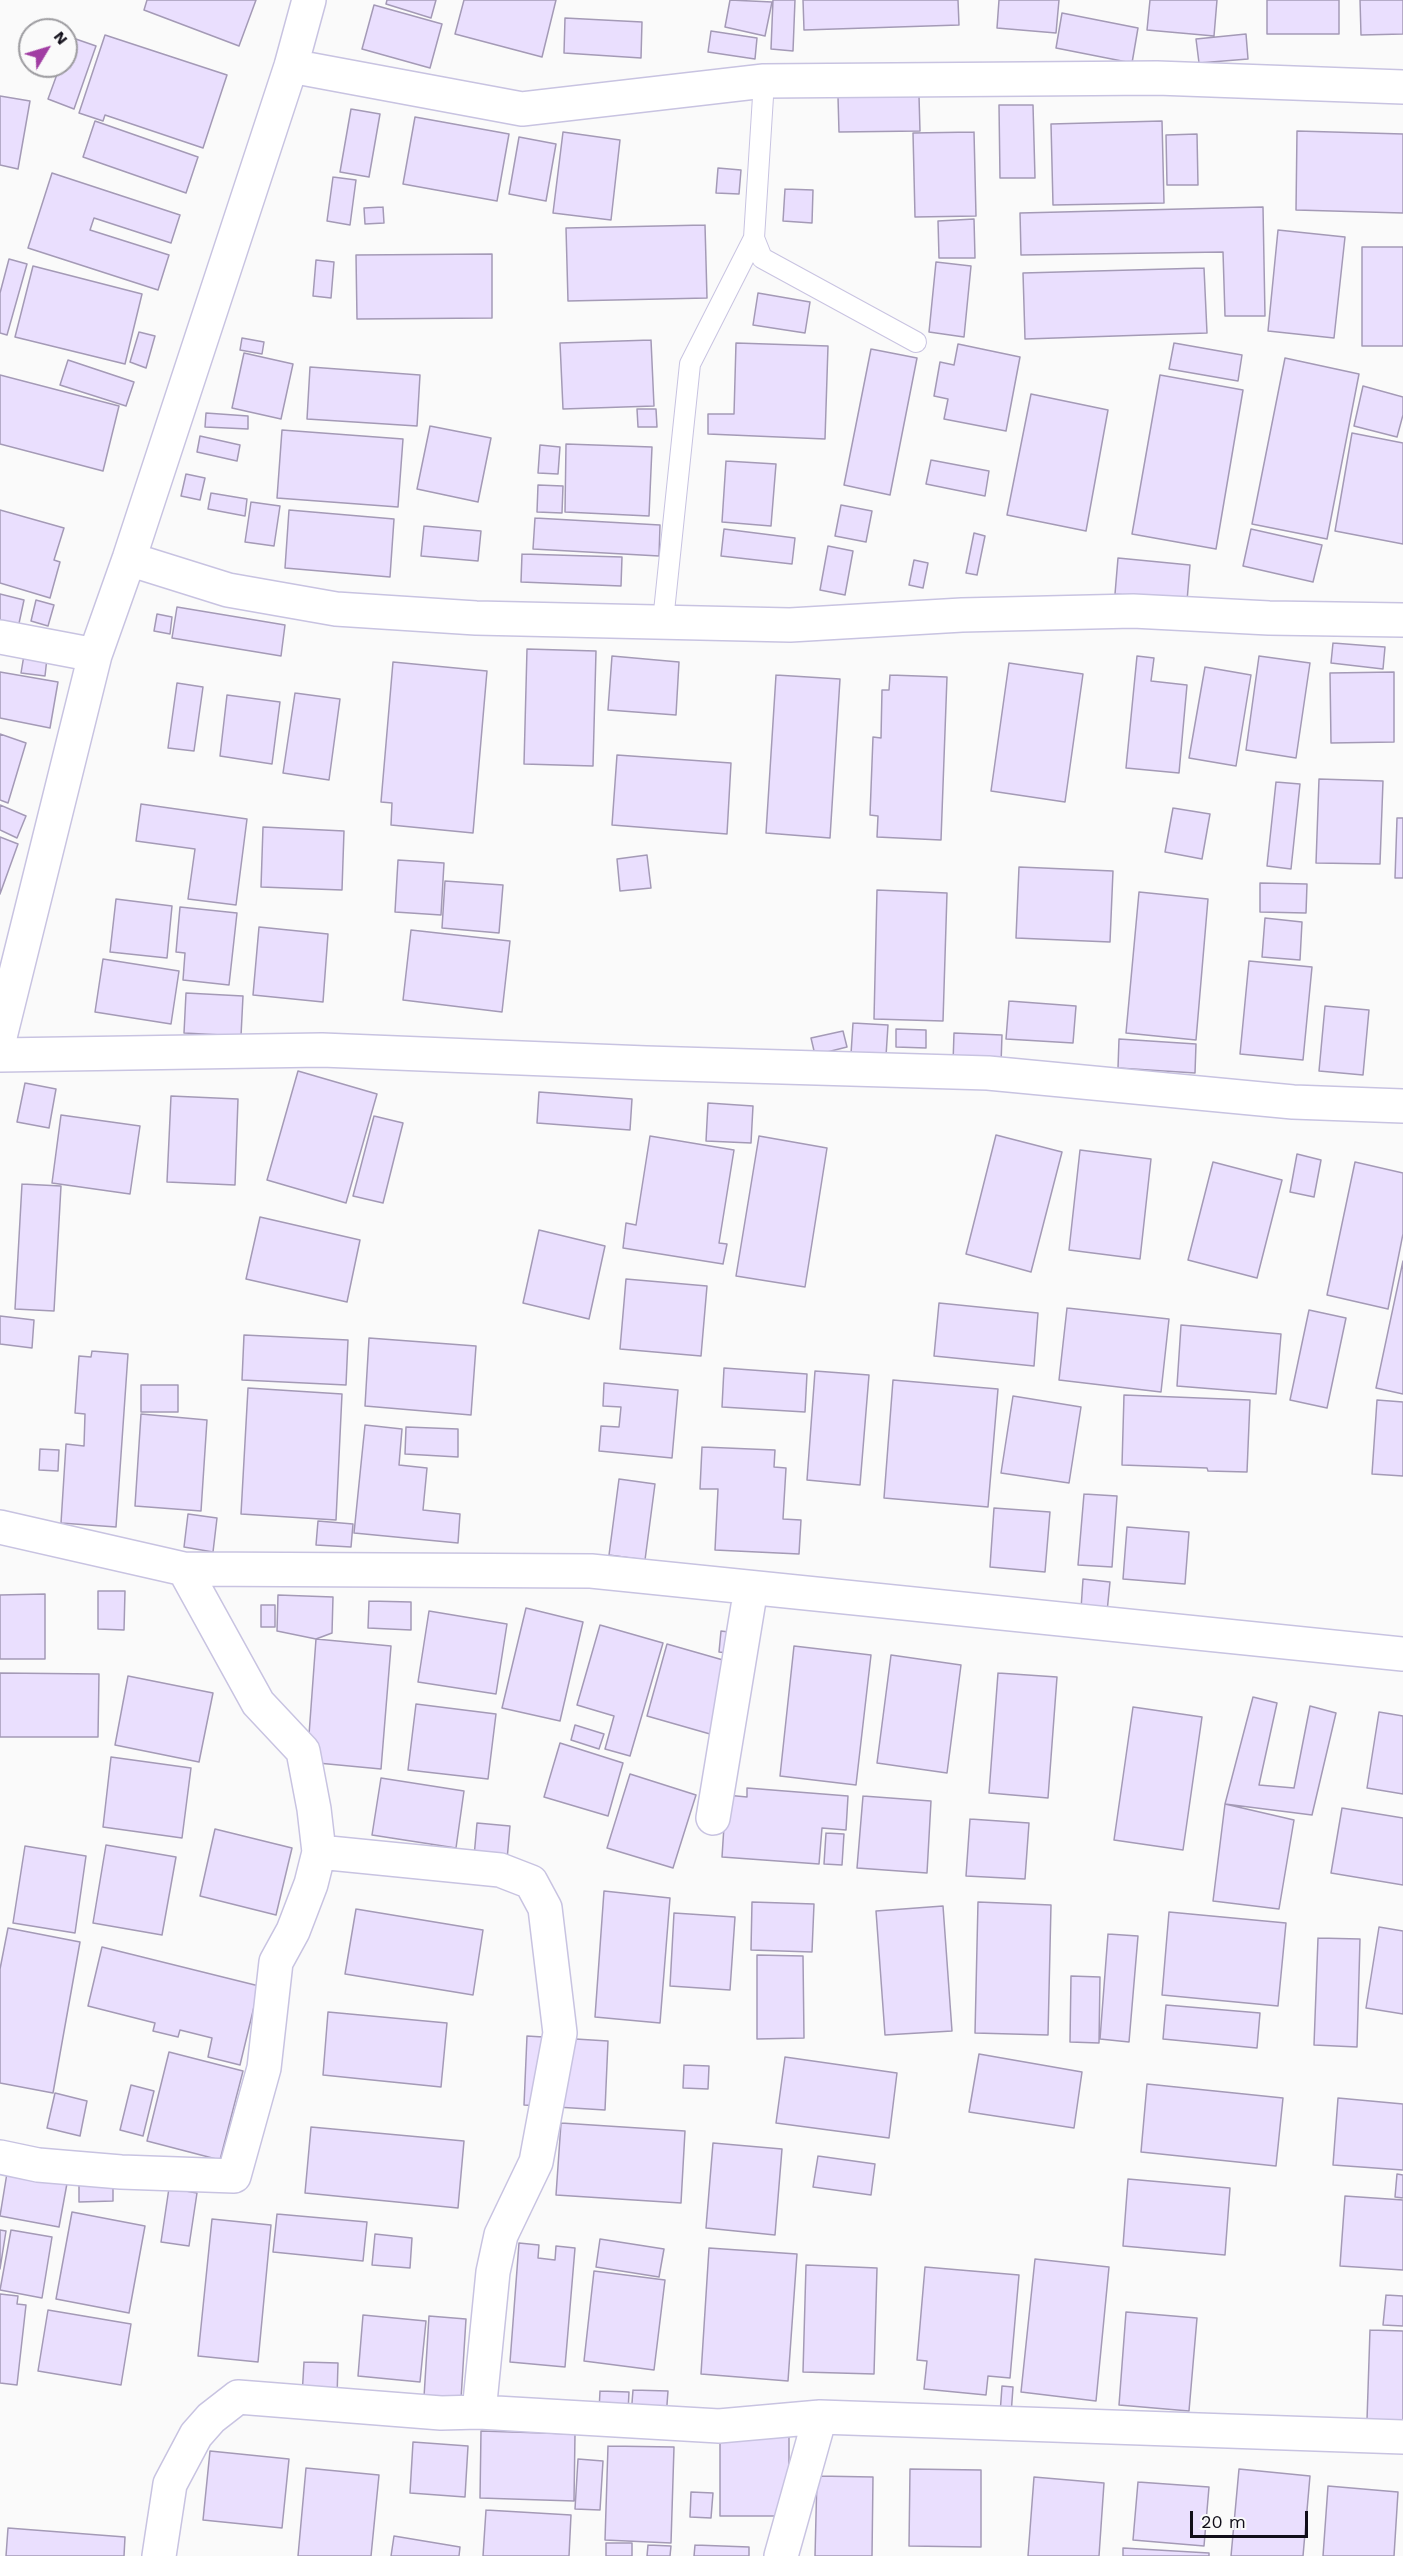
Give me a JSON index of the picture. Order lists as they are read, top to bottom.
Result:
{
  "scale_bar": "20 m",
  "north": "top right"
}
